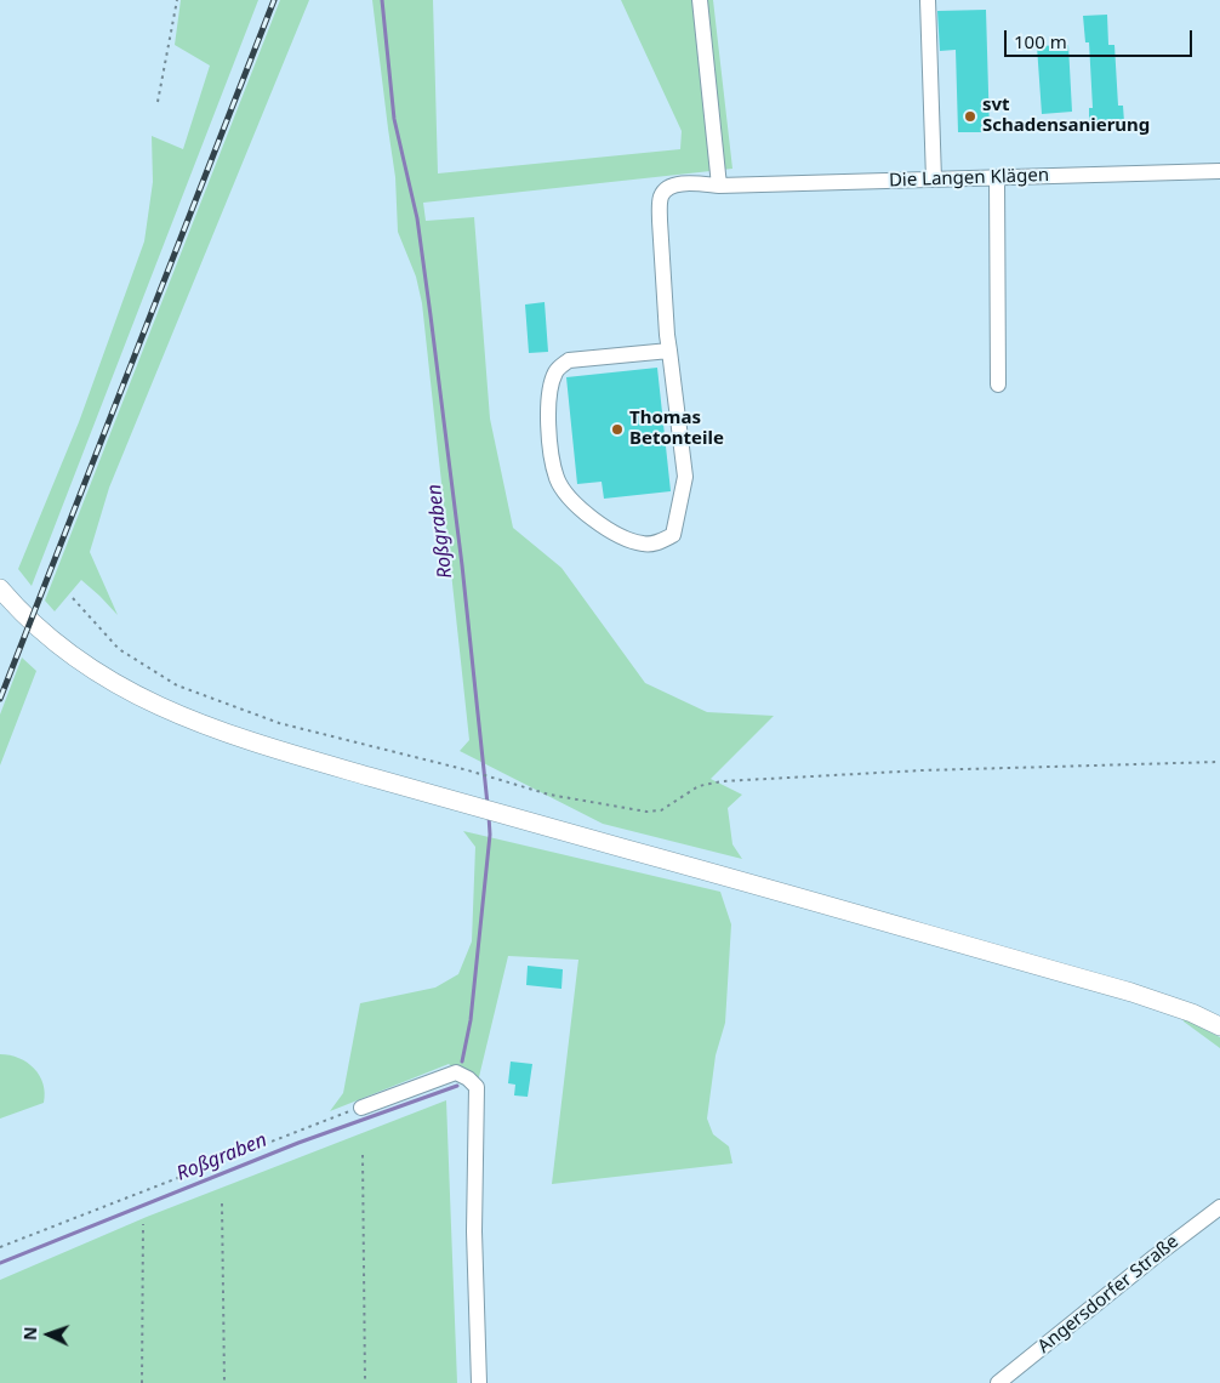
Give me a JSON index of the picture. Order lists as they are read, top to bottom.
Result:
{
  "streets": {
    "street": ["Die Langen Klägen", "Angersdorfer Straße"]
  },
  "water": ["Roßgraben"],
  "places": ["svt Schadensanierung", "Thomas Betonteile"],
  "scale_bar": "100 m",
  "north": "left"
}
